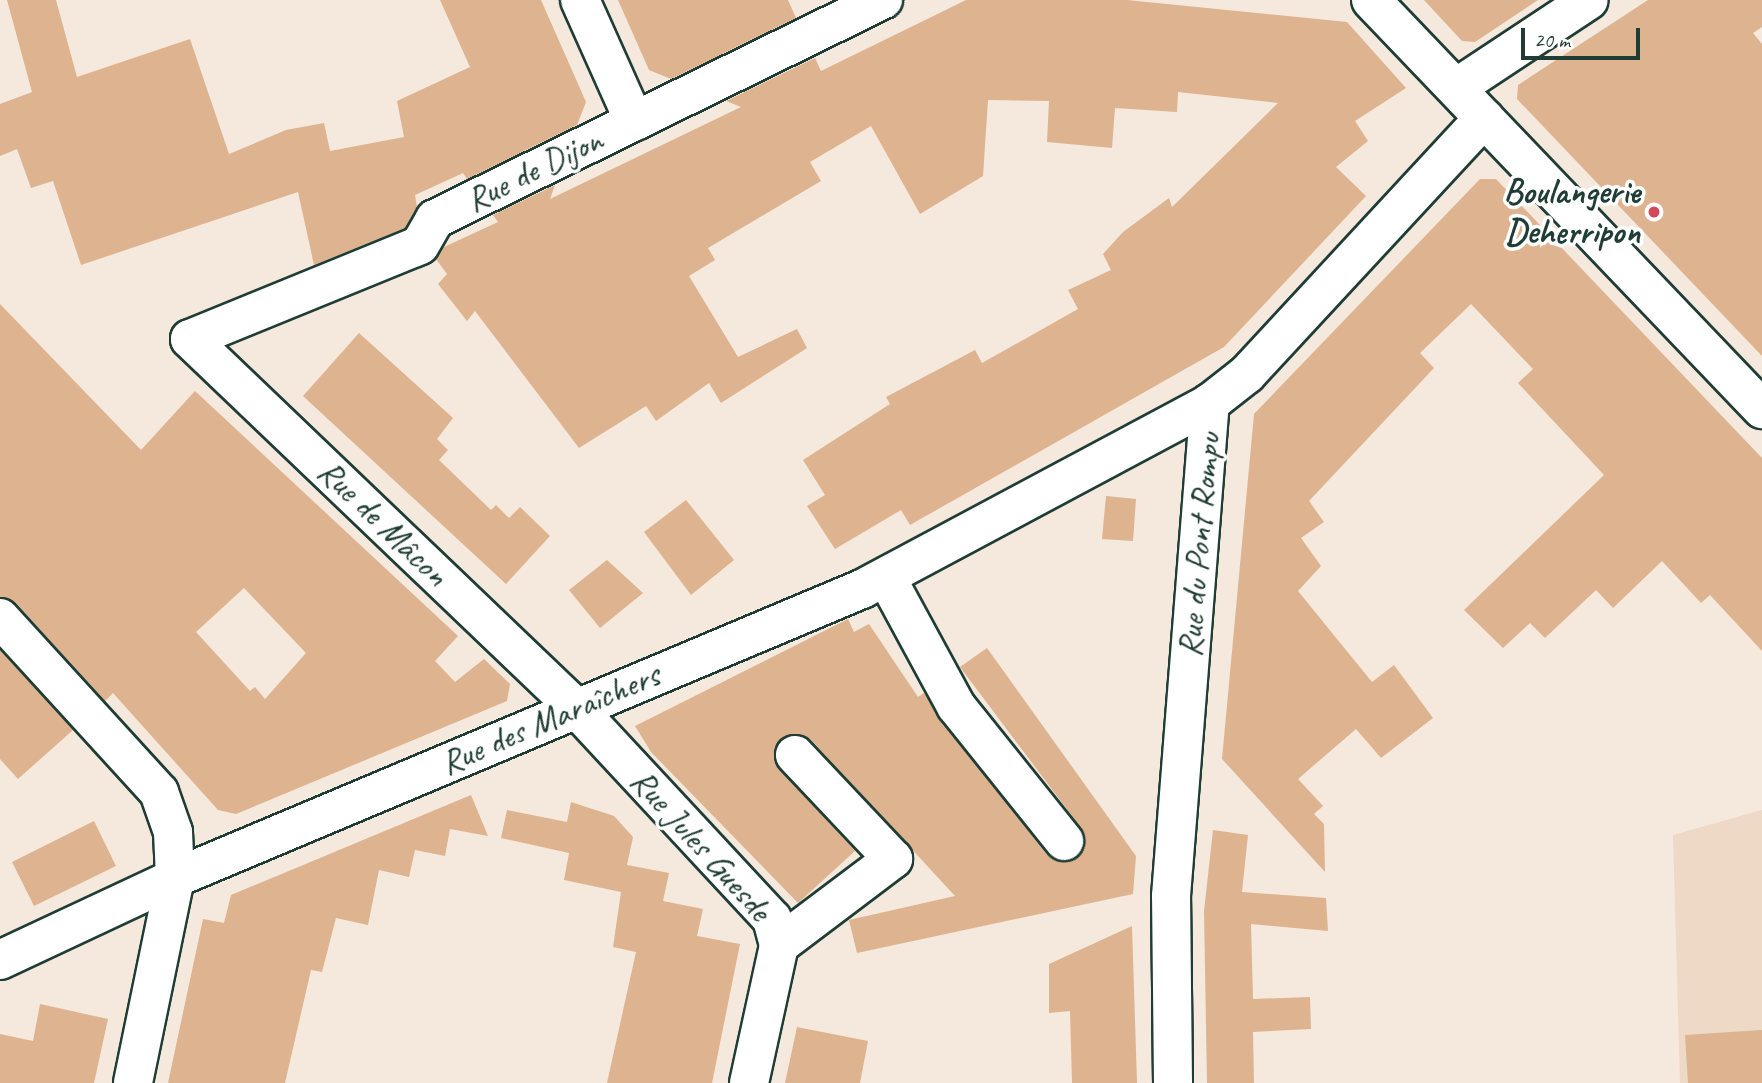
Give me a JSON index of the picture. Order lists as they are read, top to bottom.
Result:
{
  "streets": {
    "street": [
      "Rue de Dijon",
      "Rue de Mâcon",
      "Rue du Pont Rompu",
      "Rue des Maraîchers",
      "Rue Jules Guesde"
    ]
  },
  "crossings": [
    ["Rue de Dijon", "Rue de Mâcon"],
    ["Rue de Mâcon", "Rue des Maraîchers"],
    ["Rue de Mâcon", "Rue Jules Guesde"],
    ["Rue du Pont Rompu", "Rue des Maraîchers"],
    ["Rue des Maraîchers", "Rue Jules Guesde"]
  ],
  "places": ["Boulangerie Deherripon"],
  "scale_bar": "20 m"
}
